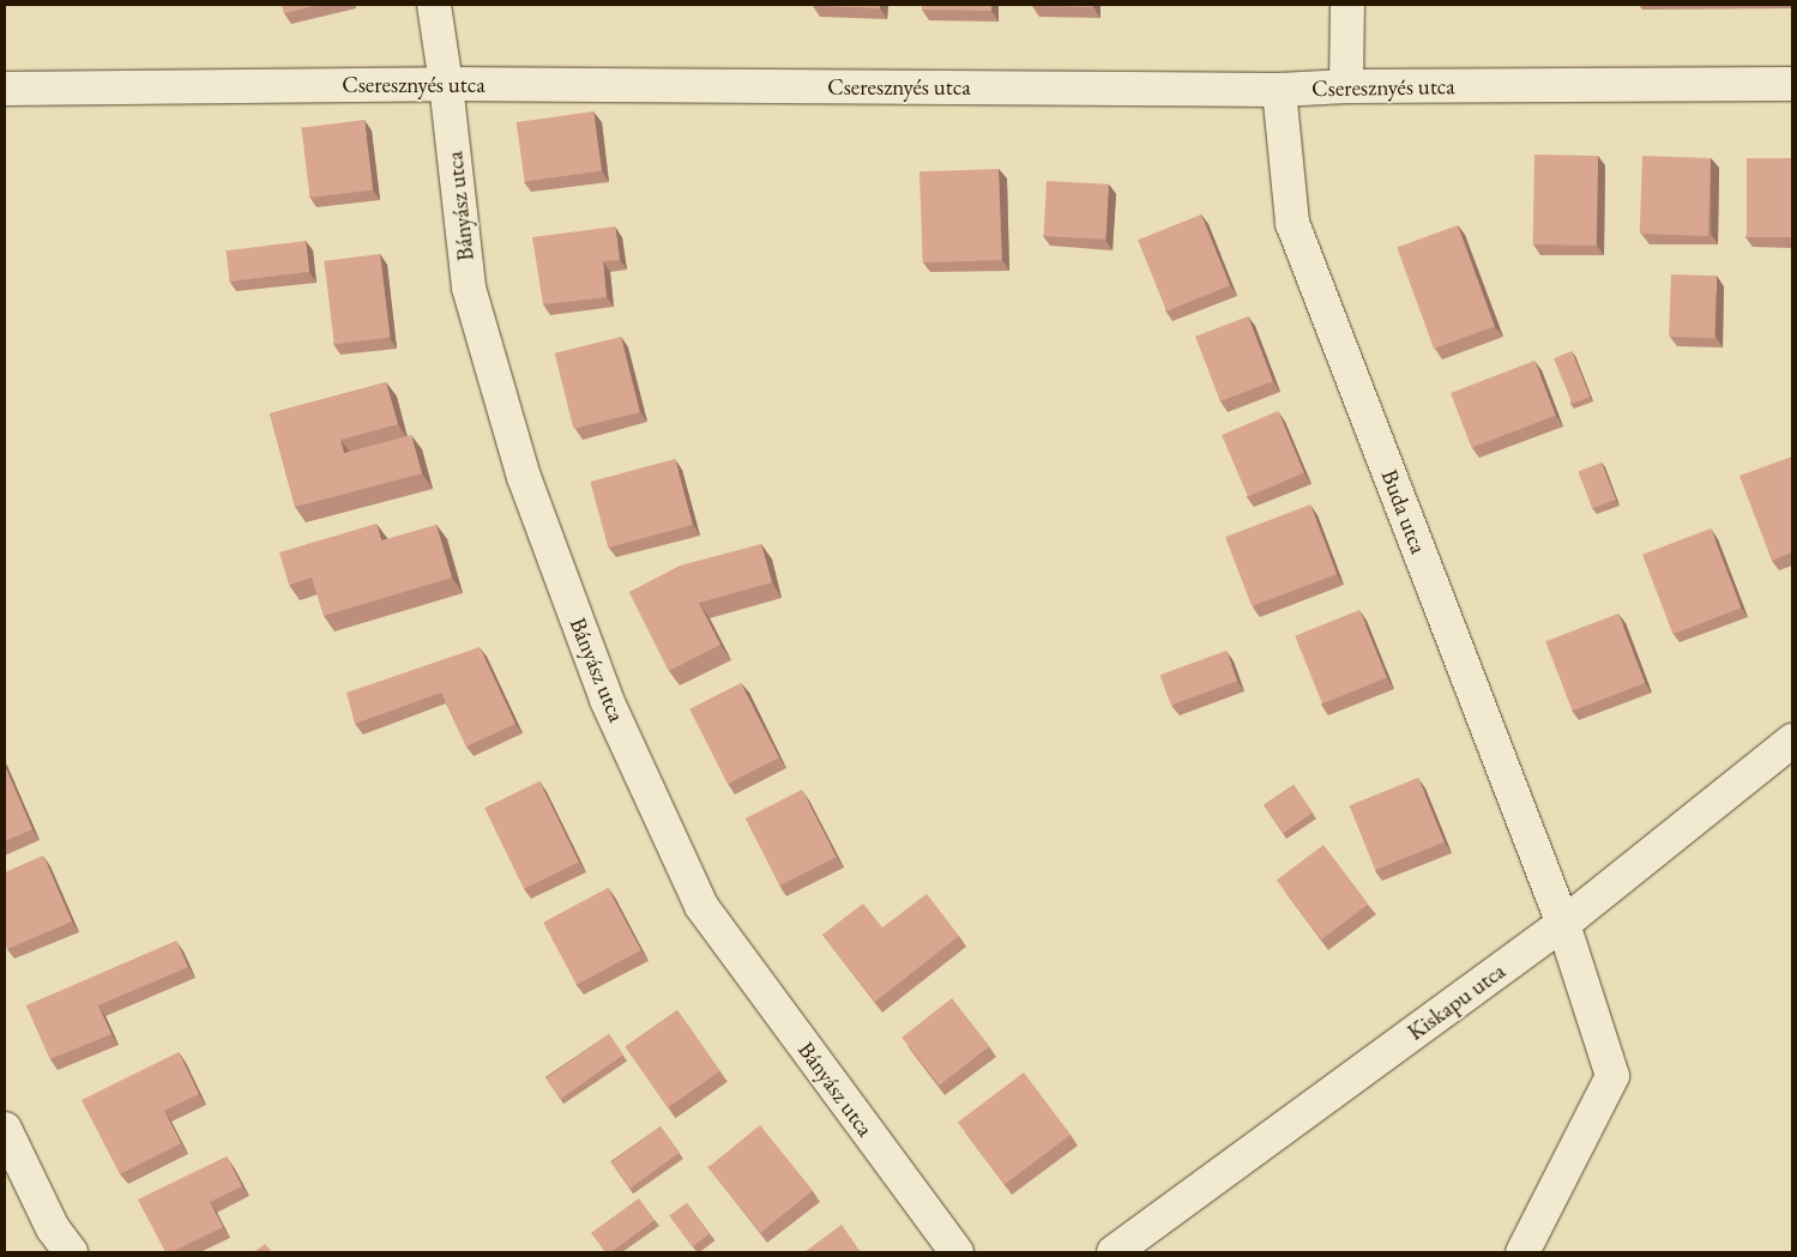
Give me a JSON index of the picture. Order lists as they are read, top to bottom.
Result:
{
  "streets": {
    "street": [
      "Cseresznyés utca",
      "Bányász utca",
      "Buda utca",
      "Kiskapu utca"
    ]
  },
  "crossings": [
    ["Cseresznyés utca", "Bányász utca"],
    ["Cseresznyés utca", "Buda utca"],
    ["Buda utca", "Kiskapu utca"]
  ]
}
